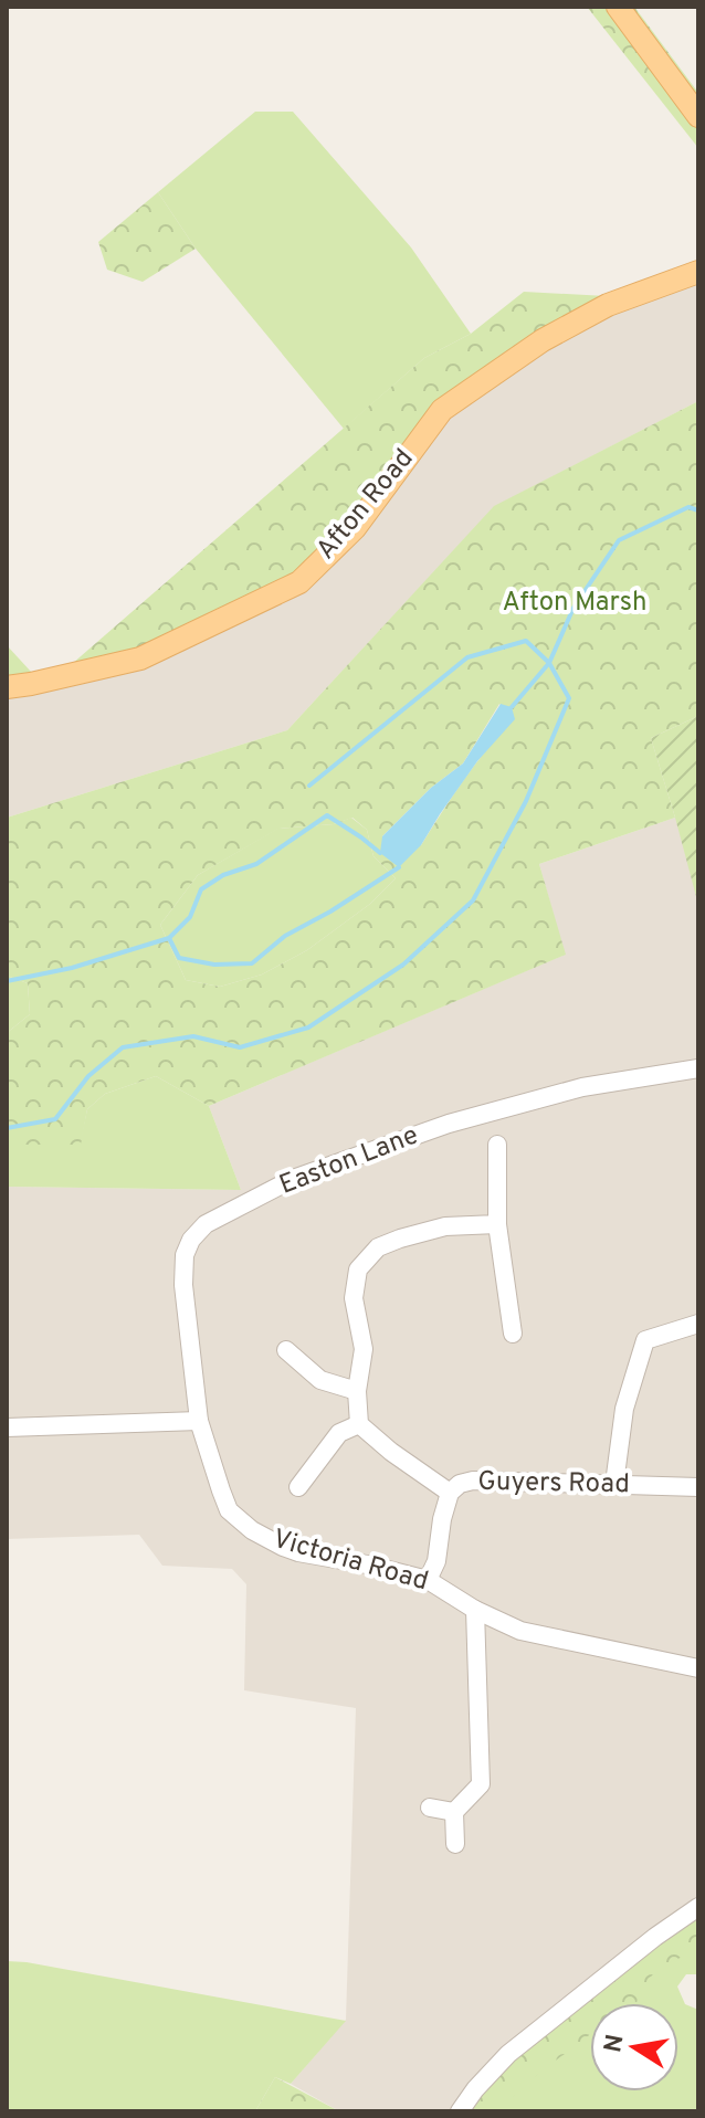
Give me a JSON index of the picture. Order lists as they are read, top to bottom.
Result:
{
  "streets": {
    "main road": ["Afton Road"],
    "street": ["Easton Lane", "Guyers Road", "Victoria Road"]
  },
  "crossings": [
    ["Easton Lane", "Victoria Road"],
    ["Guyers Road", "Victoria Road"]
  ],
  "parks": ["Afton Marsh"],
  "north": "left"
}
